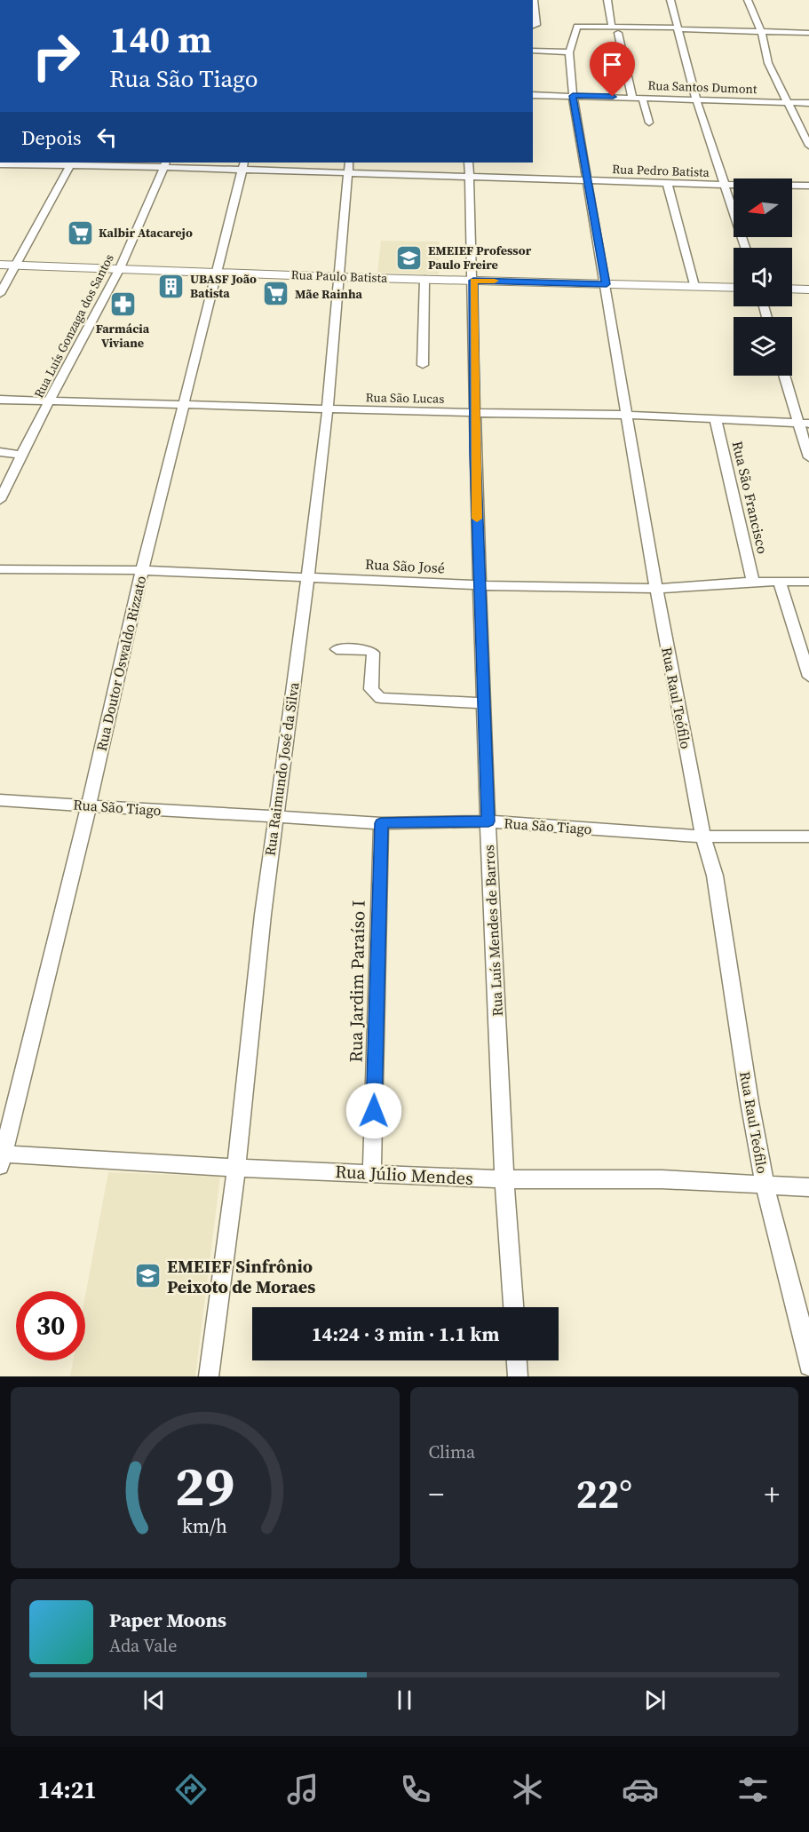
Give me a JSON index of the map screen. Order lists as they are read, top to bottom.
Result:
{
  "streets": {
    "street": [
      "Rua Santos Dumont",
      "Rua Pedro Batista",
      "Rua Paulo Batista",
      "Rua Luís Gonzaga dos Santos",
      "Rua São Lucas",
      "Rua São Francisco",
      "Rua São José",
      "Rua Doutor Oswaldo Rizzato",
      "Rua Raul Teófilo",
      "Rua Raimundo José da Silva",
      "Rua São Tiago",
      "Rua Luís Mendes de Barros",
      "Rua Jardim Paraíso I",
      "Rua Júlio Mendes"
    ]
  },
  "crossings": [
    ["Rua Santos Dumont", "Rua Raul Teófilo"],
    ["Rua Pedro Batista", "Rua Luís Gonzaga dos Santos"],
    ["Rua Pedro Batista", "Rua Doutor Oswaldo Rizzato"],
    ["Rua Pedro Batista", "Rua Raul Teófilo"],
    ["Rua Pedro Batista", "Rua Raimundo José da Silva"],
    ["Rua Pedro Batista", "Rua Luís Mendes de Barros"],
    ["Rua Paulo Batista", "Rua Luís Gonzaga dos Santos"],
    ["Rua Paulo Batista", "Rua Doutor Oswaldo Rizzato"],
    ["Rua Paulo Batista", "Rua Raul Teófilo"],
    ["Rua Paulo Batista", "Rua Raimundo José da Silva"],
    ["Rua Paulo Batista", "Rua Luís Mendes de Barros"],
    ["Rua Luís Gonzaga dos Santos", "Rua São Lucas"],
    ["Rua São Lucas", "Rua São Francisco"],
    ["Rua São Lucas", "Rua Doutor Oswaldo Rizzato"],
    ["Rua São Lucas", "Rua Raul Teófilo"],
    ["Rua São Lucas", "Rua Raimundo José da Silva"],
    ["Rua São Lucas", "Rua Luís Mendes de Barros"],
    ["Rua São Francisco", "Rua São José"],
    ["Rua São José", "Rua Doutor Oswaldo Rizzato"],
    ["Rua São José", "Rua Raul Teófilo"],
    ["Rua São José", "Rua Raimundo José da Silva"],
    ["Rua São José", "Rua Luís Mendes de Barros"],
    ["Rua Doutor Oswaldo Rizzato", "Rua São Tiago"],
    ["Rua Doutor Oswaldo Rizzato", "Rua Júlio Mendes"],
    ["Rua Raul Teófilo", "Rua São Tiago"],
    ["Rua Raul Teófilo", "Rua Júlio Mendes"],
    ["Rua Raimundo José da Silva", "Rua São Tiago"],
    ["Rua Raimundo José da Silva", "Rua Júlio Mendes"],
    ["Rua São Tiago", "Rua Luís Mendes de Barros"],
    ["Rua São Tiago", "Rua Jardim Paraíso I"],
    ["Rua Luís Mendes de Barros", "Rua Júlio Mendes"],
    ["Rua Jardim Paraíso I", "Rua Júlio Mendes"]
  ],
  "places": {
    "supermarket": ["Kalbir Atacarejo", "Mãe Rainha"],
    "school or university": ["EMEIEF Professor Paulo Freire", "EMEIEF Sinfrônio Peixoto de Moraes"],
    "building": ["UBASF João Batista"],
    "pharmacy": ["Farmácia Viviane"]
  },
  "north": "left",
  "page": {
    "turn": ["140 m", "Rua São Tiago"],
    "then": "Depois",
    "limit": "30",
    "trip": "14:24 · 3 min · 1.1 km",
    "tile": "Clima",
    "heat": ["−", "22°", "+"],
    "song": ["Paper Moons", "Ada Vale"],
    "tabs": "14:21",
    "gauge": ["29", "km/h"]
  }
}
